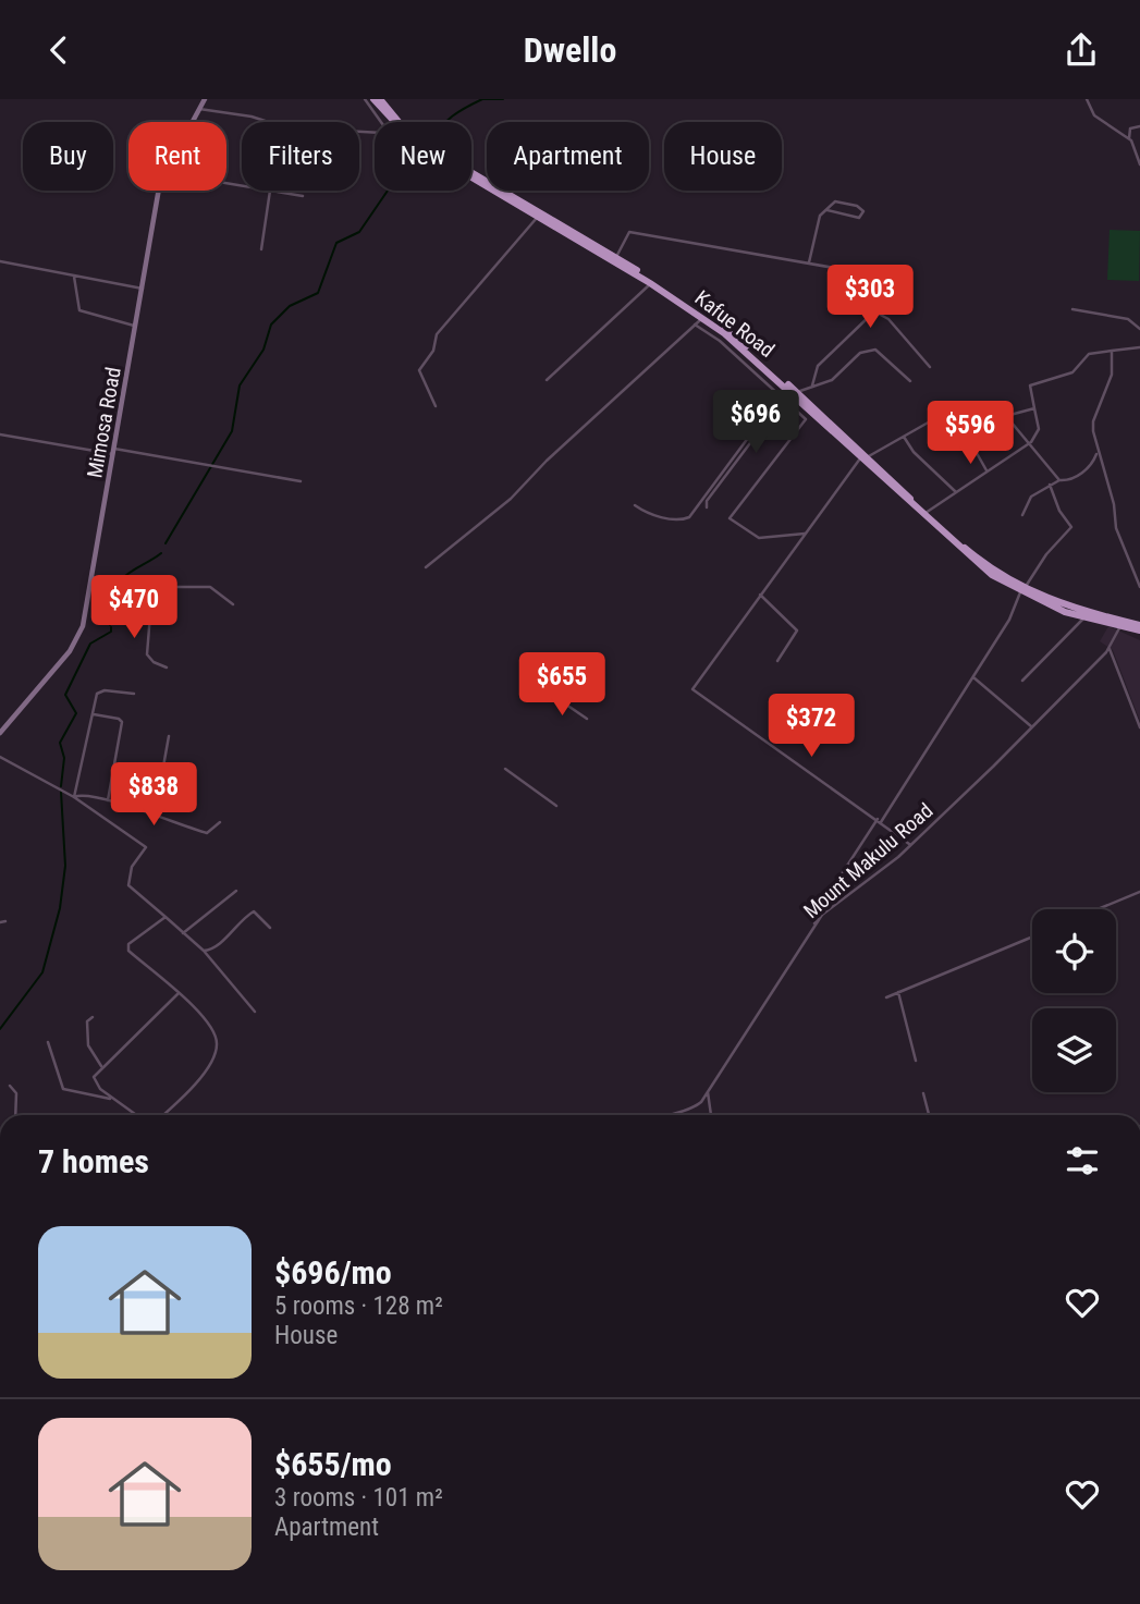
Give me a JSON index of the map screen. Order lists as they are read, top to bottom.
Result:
{
  "streets": {
    "highway": ["Kafue Road"],
    "street": ["Mimosa Road", "Mount Makulu Road"]
  },
  "crossings": [
    ["Kafue Road", "Mount Makulu Road"]
  ],
  "page": {
    "header": "Dwello",
    "chip": [
      "Buy",
      "Rent",
      "Filters",
      "New",
      "Apartment",
      "House"
    ],
    "price": [
      "$303",
      "$696",
      "$596",
      "$470",
      "$655",
      "$372",
      "$838"
    ],
    "heading": "7 homes",
    "list": [
      {
        "name": "$696/mo",
        "note": "5 rooms · 128 m² · House"
      },
      {
        "name": "$655/mo",
        "note": "3 rooms · 101 m² · Apartment"
      }
    ]
  }
}
